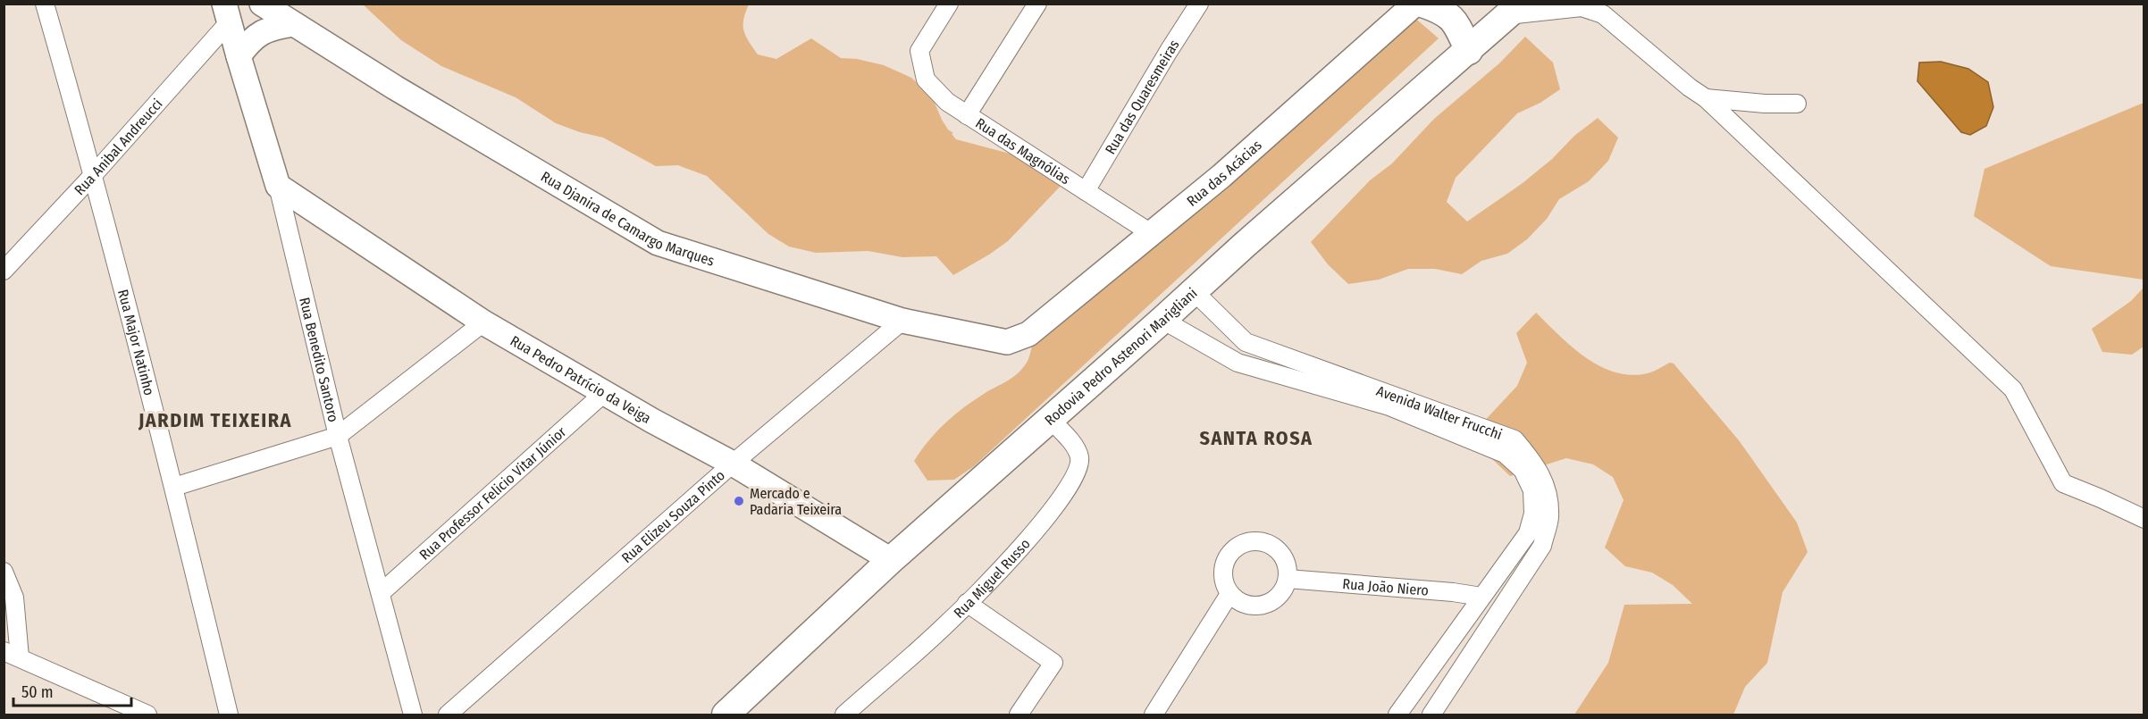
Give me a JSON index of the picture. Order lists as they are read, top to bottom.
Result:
{
  "streets": {
    "main road": ["Rodovia Pedro Astenori Marigliani"],
    "street": [
      "Rua das Quaresmeiras",
      "Rua Anibal Andreucci",
      "Rua das Magnólias",
      "Rua das Acácias",
      "Rua Djanira de Camargo Marques",
      "Rua Major Natinho",
      "Rua Benedito Santoro",
      "Rua Pedro Patrício da Veiga",
      "Avenida Walter Frucchi",
      "Rua Professor Felicio Vitar Júnior",
      "Rua Elizeu Souza Pinto",
      "Rua Miguel Russo",
      "Rua João Niero"
    ]
  },
  "crossings": [
    ["Rua das Quaresmeiras", "Rua das Magnólias"],
    ["Rua Anibal Andreucci", "Rua Major Natinho"],
    ["Rua Anibal Andreucci", "Rua Benedito Santoro"],
    ["Rua das Magnólias", "Rua das Acácias"],
    ["Rua das Acácias", "Rua Djanira de Camargo Marques"],
    ["Rua Djanira de Camargo Marques", "Rua Elizeu Souza Pinto"],
    ["Rodovia Pedro Astenori Marigliani", "Rua Pedro Patrício da Veiga"],
    ["Rodovia Pedro Astenori Marigliani", "Avenida Walter Frucchi"],
    ["Rodovia Pedro Astenori Marigliani", "Rua Miguel Russo"],
    ["Rua Benedito Santoro", "Rua Pedro Patrício da Veiga"],
    ["Rua Benedito Santoro", "Rua Professor Felicio Vitar Júnior"],
    ["Rua Pedro Patrício da Veiga", "Rua Professor Felicio Vitar Júnior"],
    ["Rua Pedro Patrício da Veiga", "Rua Elizeu Souza Pinto"],
    ["Avenida Walter Frucchi", "Rua João Niero"]
  ],
  "districts": ["JARDIM TEIXEIRA", "SANTA ROSA"],
  "places": ["Mercado e Padaria Teixeira"],
  "scale_bar": "50 m"
}
